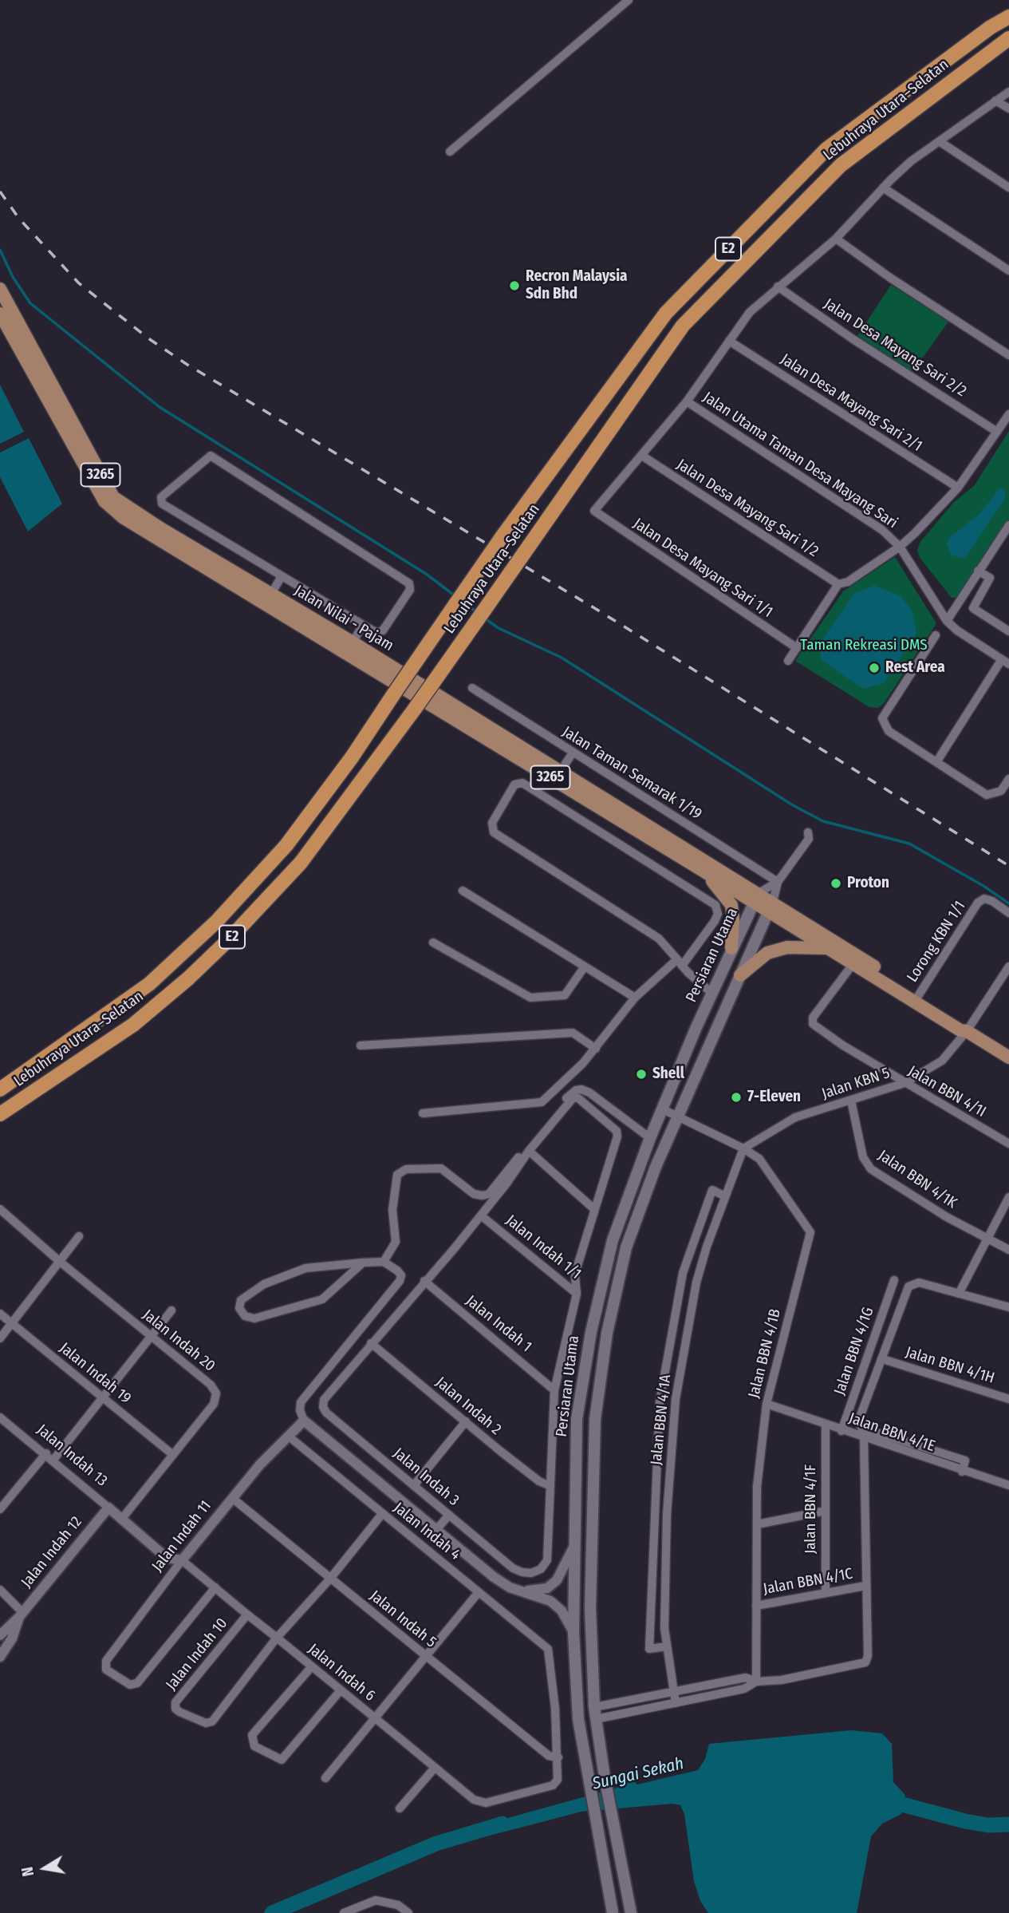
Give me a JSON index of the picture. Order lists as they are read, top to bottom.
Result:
{
  "streets": {
    "highway": ["Lebuhraya Utara–Selatan", "E2"],
    "main road": ["3265", "Jalan Nilai - Pajam", "Persiaran Utama"],
    "street": [
      "Jalan Desa Mayang Sari 2/2",
      "Jalan Desa Mayang Sari 2/1",
      "Jalan Utama Taman Desa Mayang Sari",
      "Jalan Desa Mayang Sari 1/2",
      "Jalan Desa Mayang Sari 1/1",
      "Jalan Taman Semarak 1/19",
      "Lorong KBN 1/1",
      "Jalan KBN 5",
      "Jalan BBN 4/1I",
      "Jalan BBN 4/1K",
      "Jalan Indah 1/1",
      "Jalan Indah 1",
      "Jalan Indah 20",
      "Jalan BBN 4/1G",
      "Jalan BBN 4/1B",
      "Jalan BBN 4/1H",
      "Jalan Indah 19",
      "Jalan Indah 2",
      "Jalan BBN 4/1A",
      "Jalan BBN 4/1E",
      "Jalan Indah 13",
      "Jalan Indah 3",
      "Jalan BBN 4/1F",
      "Jalan Indah 4",
      "Jalan Indah 11",
      "Jalan Indah 12",
      "Jalan BBN 4/1C",
      "Jalan Indah 5",
      "Jalan Indah 10",
      "Jalan Indah 6"
    ]
  },
  "crossings": [
    ["3265", "Jalan Nilai - Pajam"],
    ["3265", "Lorong KBN 1/1"],
    ["3265", "Persiaran Utama"],
    ["3265", "Jalan KBN 5"],
    ["3265", "Jalan BBN 4/1I"],
    ["Jalan Desa Mayang Sari 1/2", "Jalan Desa Mayang Sari 1/1"],
    ["Jalan Nilai - Pajam", "Persiaran Utama"],
    ["Persiaran Utama", "Jalan BBN 4/1B"],
    ["Jalan KBN 5", "Jalan BBN 4/1I"],
    ["Jalan KBN 5", "Jalan BBN 4/1K"],
    ["Jalan KBN 5", "Jalan BBN 4/1B"],
    ["Jalan KBN 5", "Jalan BBN 4/1A"],
    ["Jalan Indah 1/1", "Jalan Indah 1"],
    ["Jalan Indah 1/1", "Jalan Indah 2"],
    ["Jalan Indah 1/1", "Jalan Indah 3"],
    ["Jalan Indah 20", "Jalan Indah 19"],
    ["Jalan Indah 20", "Jalan Indah 13"],
    ["Jalan BBN 4/1G", "Jalan BBN 4/1E"],
    ["Jalan BBN 4/1B", "Jalan BBN 4/1A"],
    ["Jalan BBN 4/1B", "Jalan BBN 4/1E"],
    ["Jalan BBN 4/1B", "Jalan BBN 4/1C"],
    ["Jalan Indah 2", "Jalan Indah 3"],
    ["Jalan BBN 4/1E", "Jalan BBN 4/1F"],
    ["Jalan Indah 13", "Jalan Indah 11"],
    ["Jalan Indah 13", "Jalan Indah 12"],
    ["Jalan Indah 13", "Jalan Indah 6"],
    ["Jalan BBN 4/1F", "Jalan BBN 4/1C"],
    ["Jalan Indah 4", "Jalan Indah 11"],
    ["Jalan Indah 4", "Jalan Indah 5"],
    ["Jalan Indah 4", "Jalan Indah 6"],
    ["Jalan Indah 11", "Jalan Indah 5"],
    ["Jalan Indah 11", "Jalan Indah 6"],
    ["Jalan Indah 5", "Jalan Indah 6"],
    ["Jalan Indah 10", "Jalan Indah 6"]
  ],
  "water": ["Sungai Sekah"],
  "parks": ["Taman Rekreasi DMS"],
  "places": [
    "Recron Malaysia Sdn Bhd",
    "Rest Area",
    "Proton",
    "Shell",
    "7-Eleven"
  ],
  "north": "left"
}
